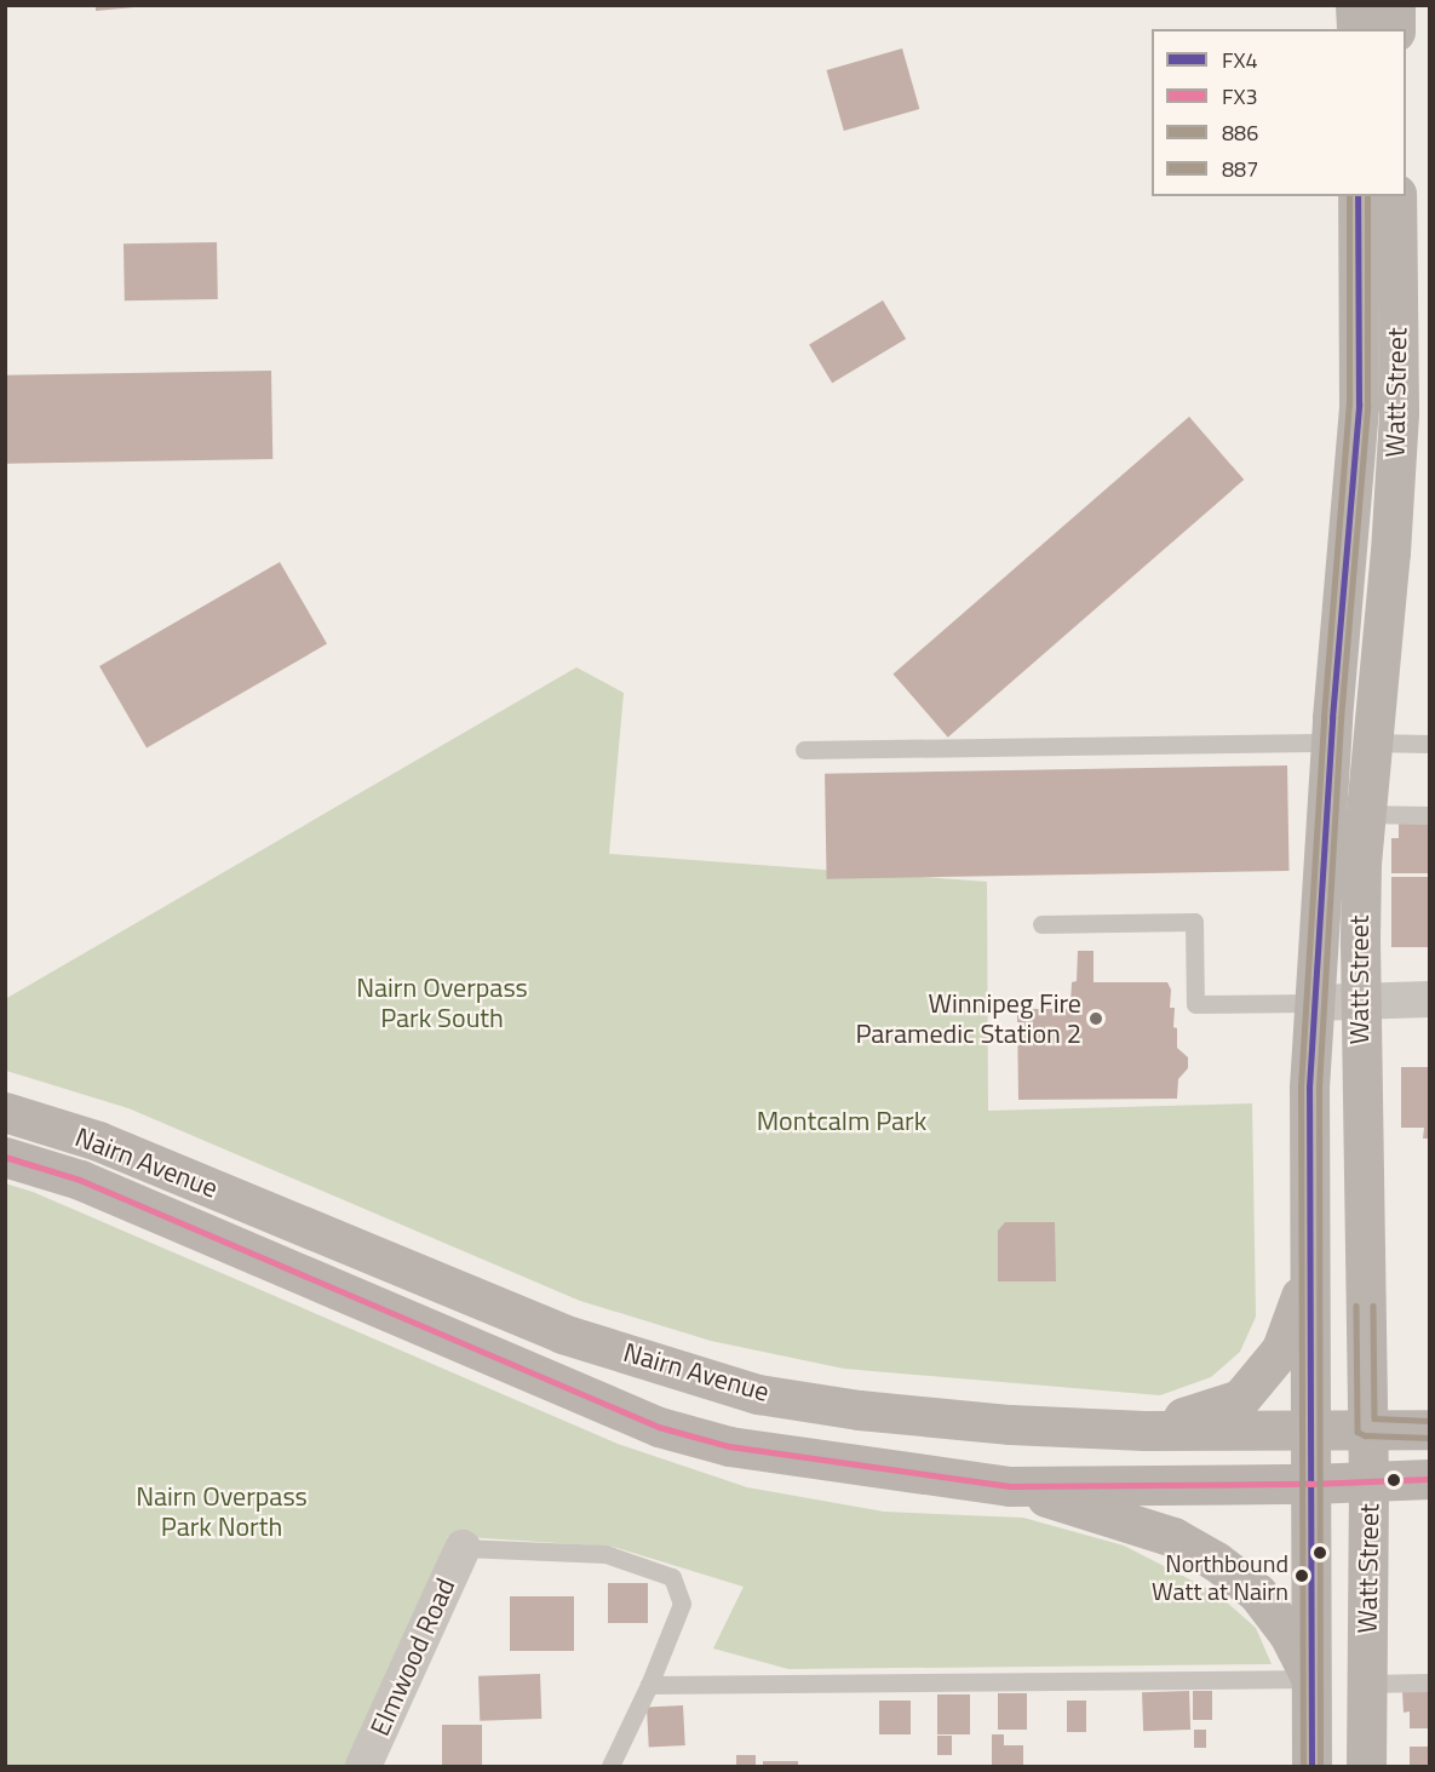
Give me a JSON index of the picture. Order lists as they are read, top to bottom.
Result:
{
  "streets": {
    "main road": ["Watt Street", "Nairn Avenue"],
    "street": ["Elmwood Road"]
  },
  "crossings": [
    ["Watt Street", "Nairn Avenue"]
  ],
  "parks": ["Nairn Overpass Park South", "Montcalm Park", "Nairn Overpass Park North"],
  "places": ["Winnipeg Fire Paramedic Station 2", "Northbound Watt at Nairn"],
  "lines": [
    "transit line FX4",
    "transit line 886",
    "transit line 887",
    "transit line FX3"
  ],
  "legend": [
    "FX4",
    "FX3",
    "886",
    "887"
  ]
}
